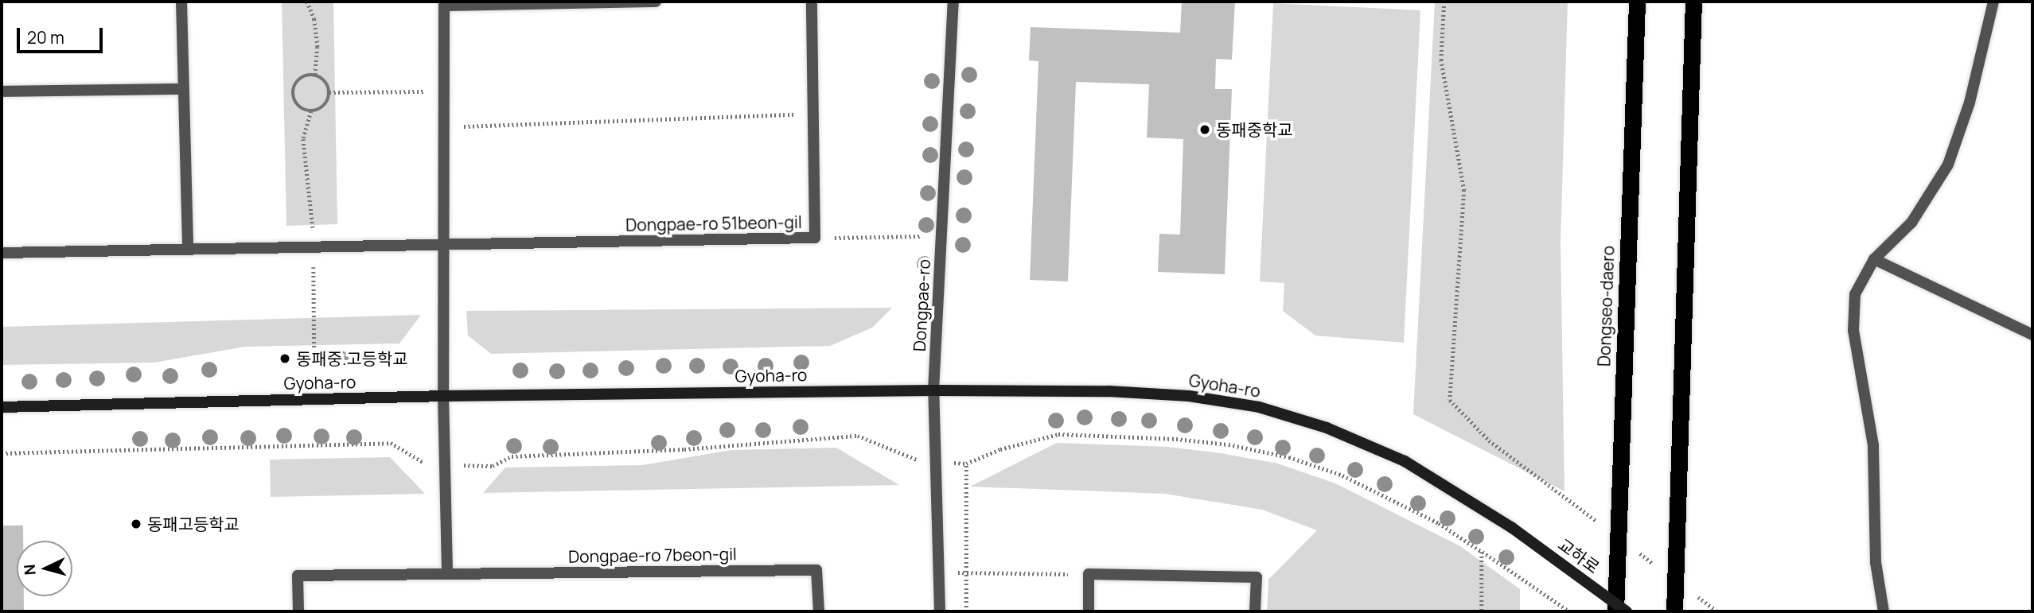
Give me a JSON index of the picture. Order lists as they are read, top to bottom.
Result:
{
  "streets": {
    "highway": ["Dongseo-daero"],
    "street": [
      "Dongpae-ro 51beon-gil",
      "Dongpae-ro",
      "Gyoha-ro",
      "Dongpae-ro 7beon-gil",
      "교하로"
    ]
  },
  "crossings": [
    ["Dongpae-ro", "Gyoha-ro"],
    ["Gyoha-ro", "교하로"]
  ],
  "places": ["동패중학교", "동패중.고등학교", "동패고등학교"],
  "scale_bar": "20 m",
  "north": "left"
}
